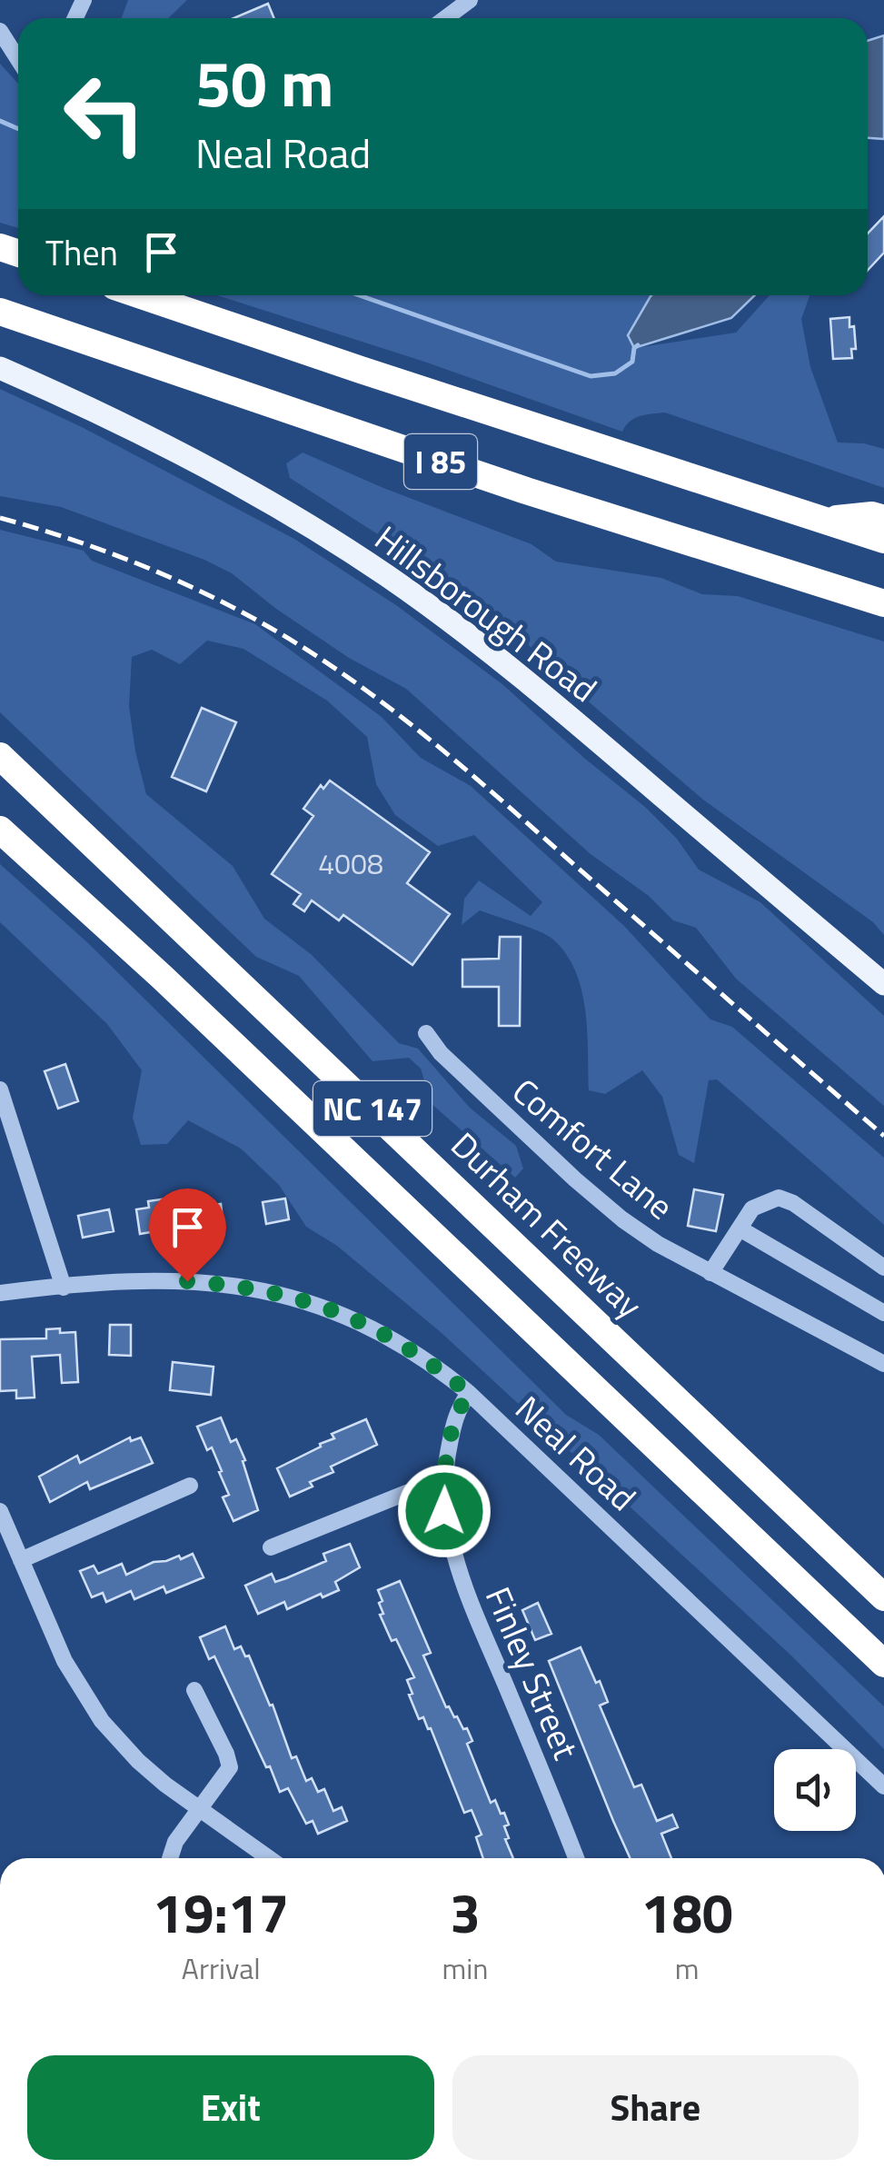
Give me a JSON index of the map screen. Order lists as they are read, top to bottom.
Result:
{
  "streets": {
    "highway": ["I 85", "NC 147", "Durham Freeway"],
    "main road": ["Hillsborough Road"],
    "street": ["Comfort Lane", "Neal Road", "Finley Street"]
  },
  "crossings": [
    ["Neal Road", "Finley Street"]
  ],
  "house_numbers": ["4008"],
  "page": {
    "turn": ["50 m", "Neal Road"],
    "then": "Then",
    "eta": [
      "19:17",
      "Arrival",
      "3",
      "min",
      "180",
      "m"
    ],
    "buttons": ["Exit", "Share"]
  }
}
